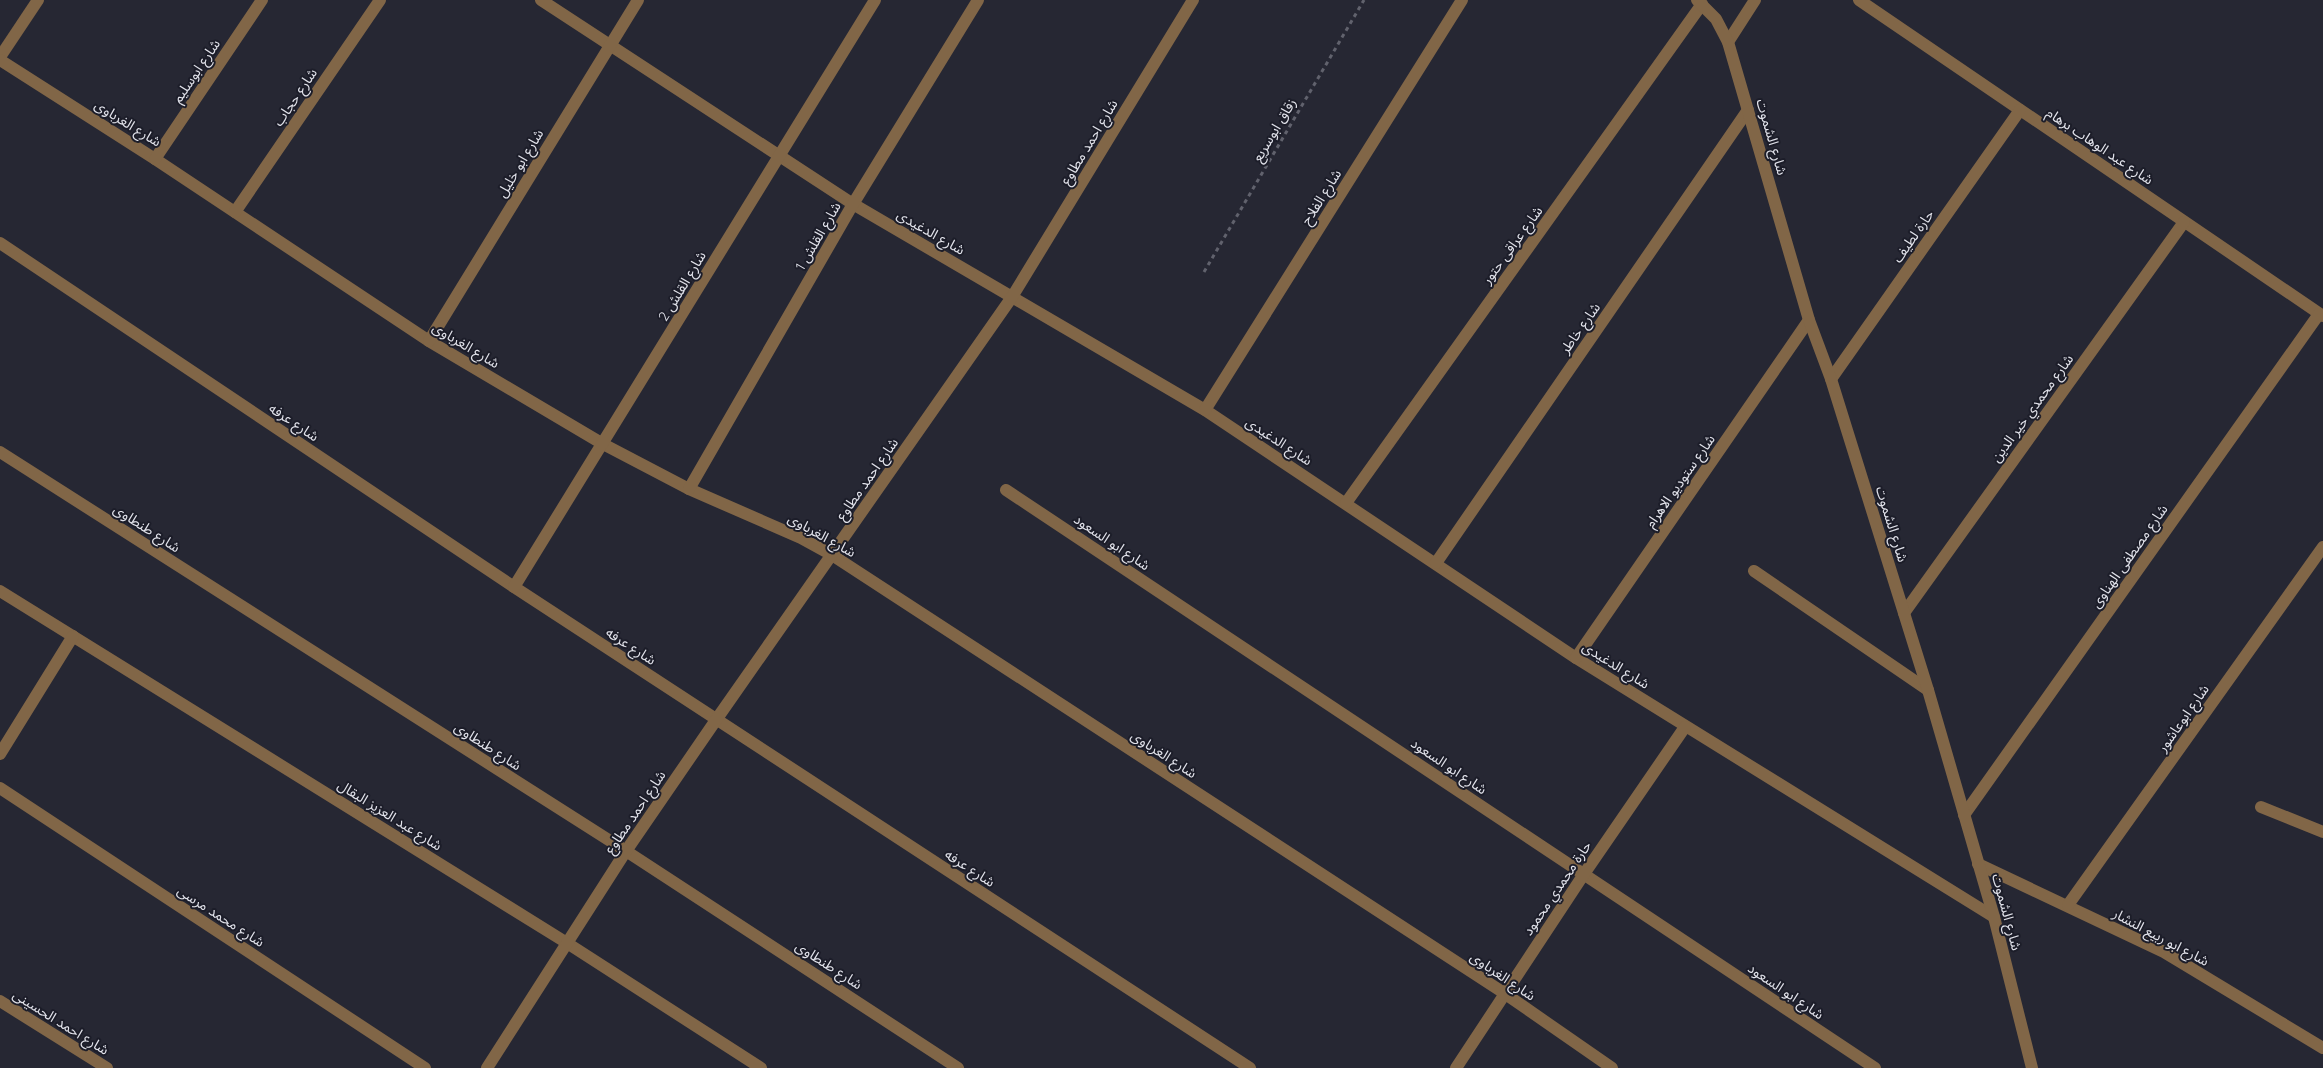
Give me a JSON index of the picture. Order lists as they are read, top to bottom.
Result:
{
  "streets": {
    "street": [
      "شارع ابوسليم",
      "شارع حجاب",
      "شارع الغرباوى",
      "شارع الشموت",
      "شارع احمد مطاوع",
      "شارع عبد الوهاب برهام",
      "شارع ابو خليل",
      "شارع الفلاح",
      "شارع الدغيدى",
      "شارع القلش 1",
      "حارة لطيف",
      "شارع عراقى حتور",
      "شارع القلش 2",
      "شارع خاطر",
      "شارع محمدي خير الدين",
      "شارع عرفه",
      "شارع ستوديو الاهرام",
      "شارع طنطاوى",
      "شارع ابو السعود",
      "شارع مصطفى الهناوى",
      "شارع ابوعاشور",
      "شارع عبد العزيز البقال",
      "حارة محمدي محمود",
      "شارع محمد مرسى",
      "شارع ابو ربيع النشار",
      "شارع احمد الحسينى"
    ],
    "path": ["زقاق ابوسريع"]
  },
  "crossings": [
    ["شارع ابوسليم", "شارع الغرباوى"],
    ["شارع حجاب", "شارع الغرباوى"],
    ["شارع الغرباوى", "شارع احمد مطاوع"],
    ["شارع الغرباوى", "شارع ابو خليل"],
    ["شارع الغرباوى", "شارع القلش 1"],
    ["شارع الغرباوى", "شارع القلش 2"],
    ["شارع الغرباوى", "حارة محمدي محمود"],
    ["شارع الشموت", "شارع الدغيدى"],
    ["شارع الشموت", "حارة لطيف"],
    ["شارع الشموت", "شارع عراقى حتور"],
    ["شارع الشموت", "شارع خاطر"],
    ["شارع الشموت", "شارع محمدي خير الدين"],
    ["شارع الشموت", "شارع ستوديو الاهرام"],
    ["شارع الشموت", "شارع مصطفى الهناوى"],
    ["شارع الشموت", "شارع ابو ربيع النشار"],
    ["شارع احمد مطاوع", "شارع الدغيدى"],
    ["شارع احمد مطاوع", "شارع عرفه"],
    ["شارع احمد مطاوع", "شارع طنطاوى"],
    ["شارع احمد مطاوع", "شارع عبد العزيز البقال"],
    ["شارع عبد الوهاب برهام", "حارة لطيف"],
    ["شارع عبد الوهاب برهام", "شارع محمدي خير الدين"],
    ["شارع عبد الوهاب برهام", "شارع مصطفى الهناوى"],
    ["شارع ابو خليل", "شارع الدغيدى"],
    ["شارع الفلاح", "شارع الدغيدى"],
    ["شارع الدغيدى", "شارع القلش 1"],
    ["شارع الدغيدى", "شارع عراقى حتور"],
    ["شارع الدغيدى", "شارع القلش 2"],
    ["شارع الدغيدى", "شارع خاطر"],
    ["شارع الدغيدى", "شارع ستوديو الاهرام"],
    ["شارع الدغيدى", "حارة محمدي محمود"],
    ["شارع القلش 2", "شارع عرفه"],
    ["شارع ابو السعود", "حارة محمدي محمود"],
    ["شارع ابوعاشور", "شارع ابو ربيع النشار"]
  ]
}
